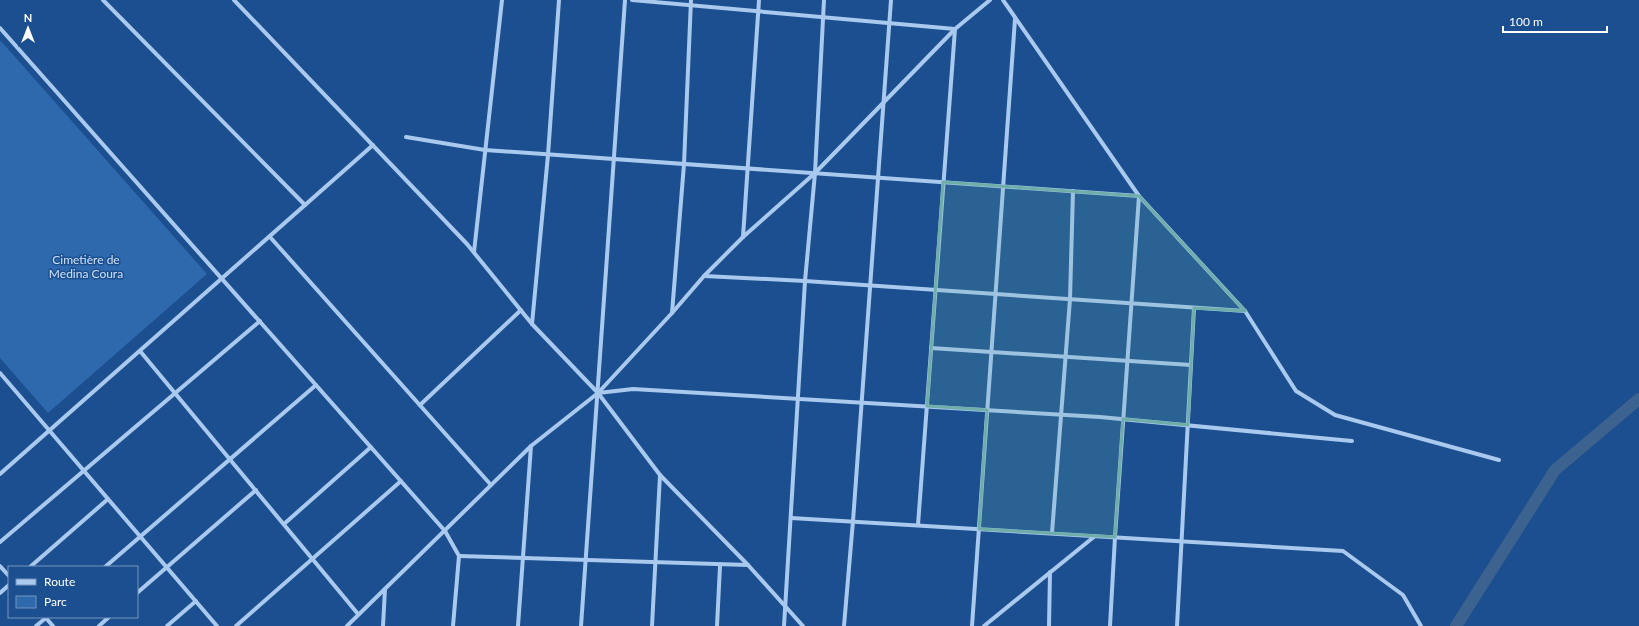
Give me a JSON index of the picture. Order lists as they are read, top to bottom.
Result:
{
  "parks": ["Cimetière de Medina Coura"],
  "legend": ["Route", "Parc"],
  "scale_bar": "100 m",
  "north": "top"
}
